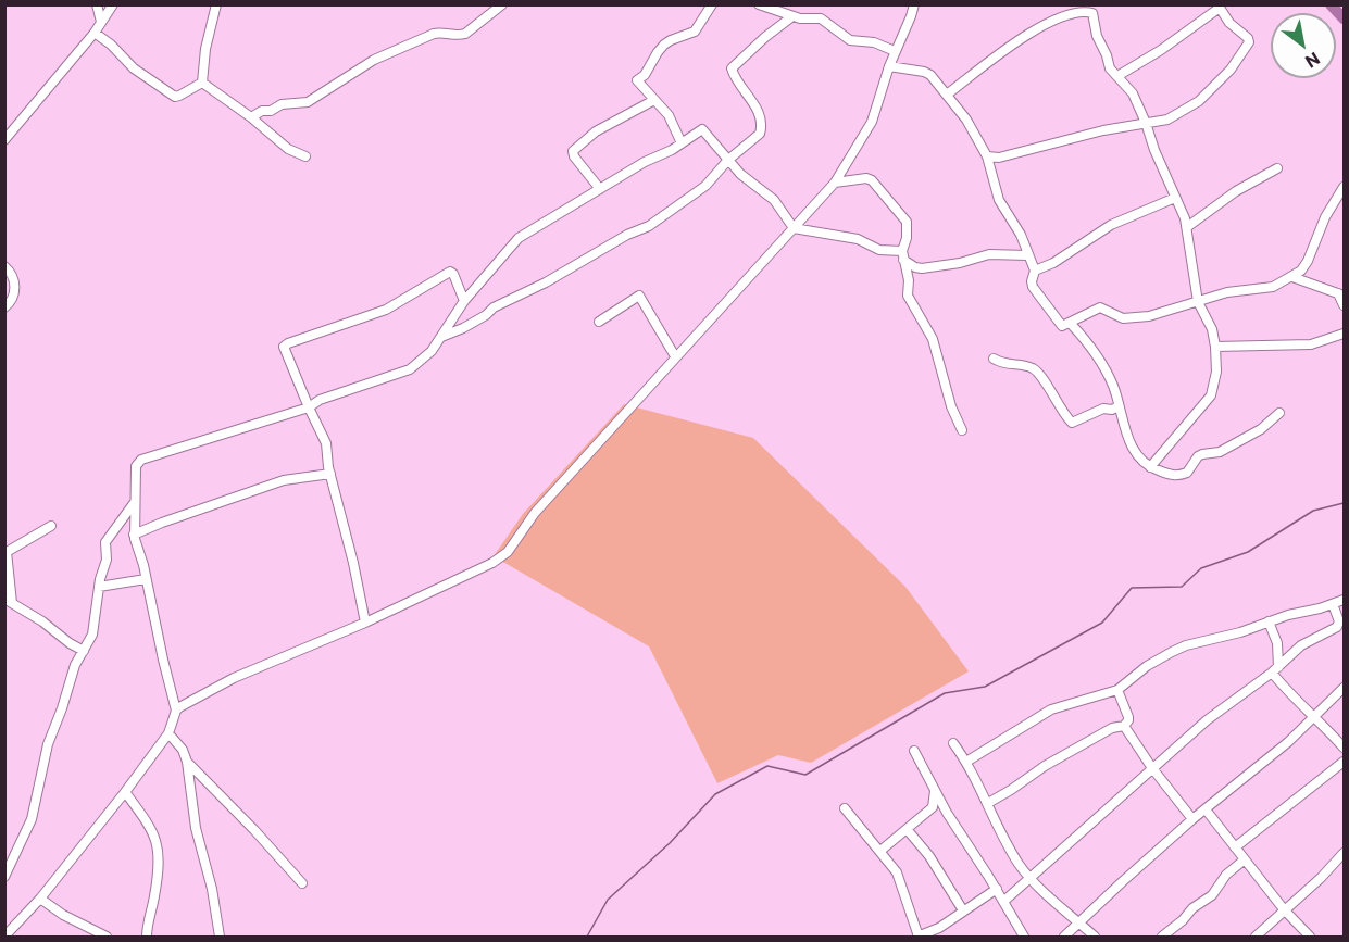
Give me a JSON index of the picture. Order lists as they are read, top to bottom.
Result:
{
  "north": "bottom right"
}
